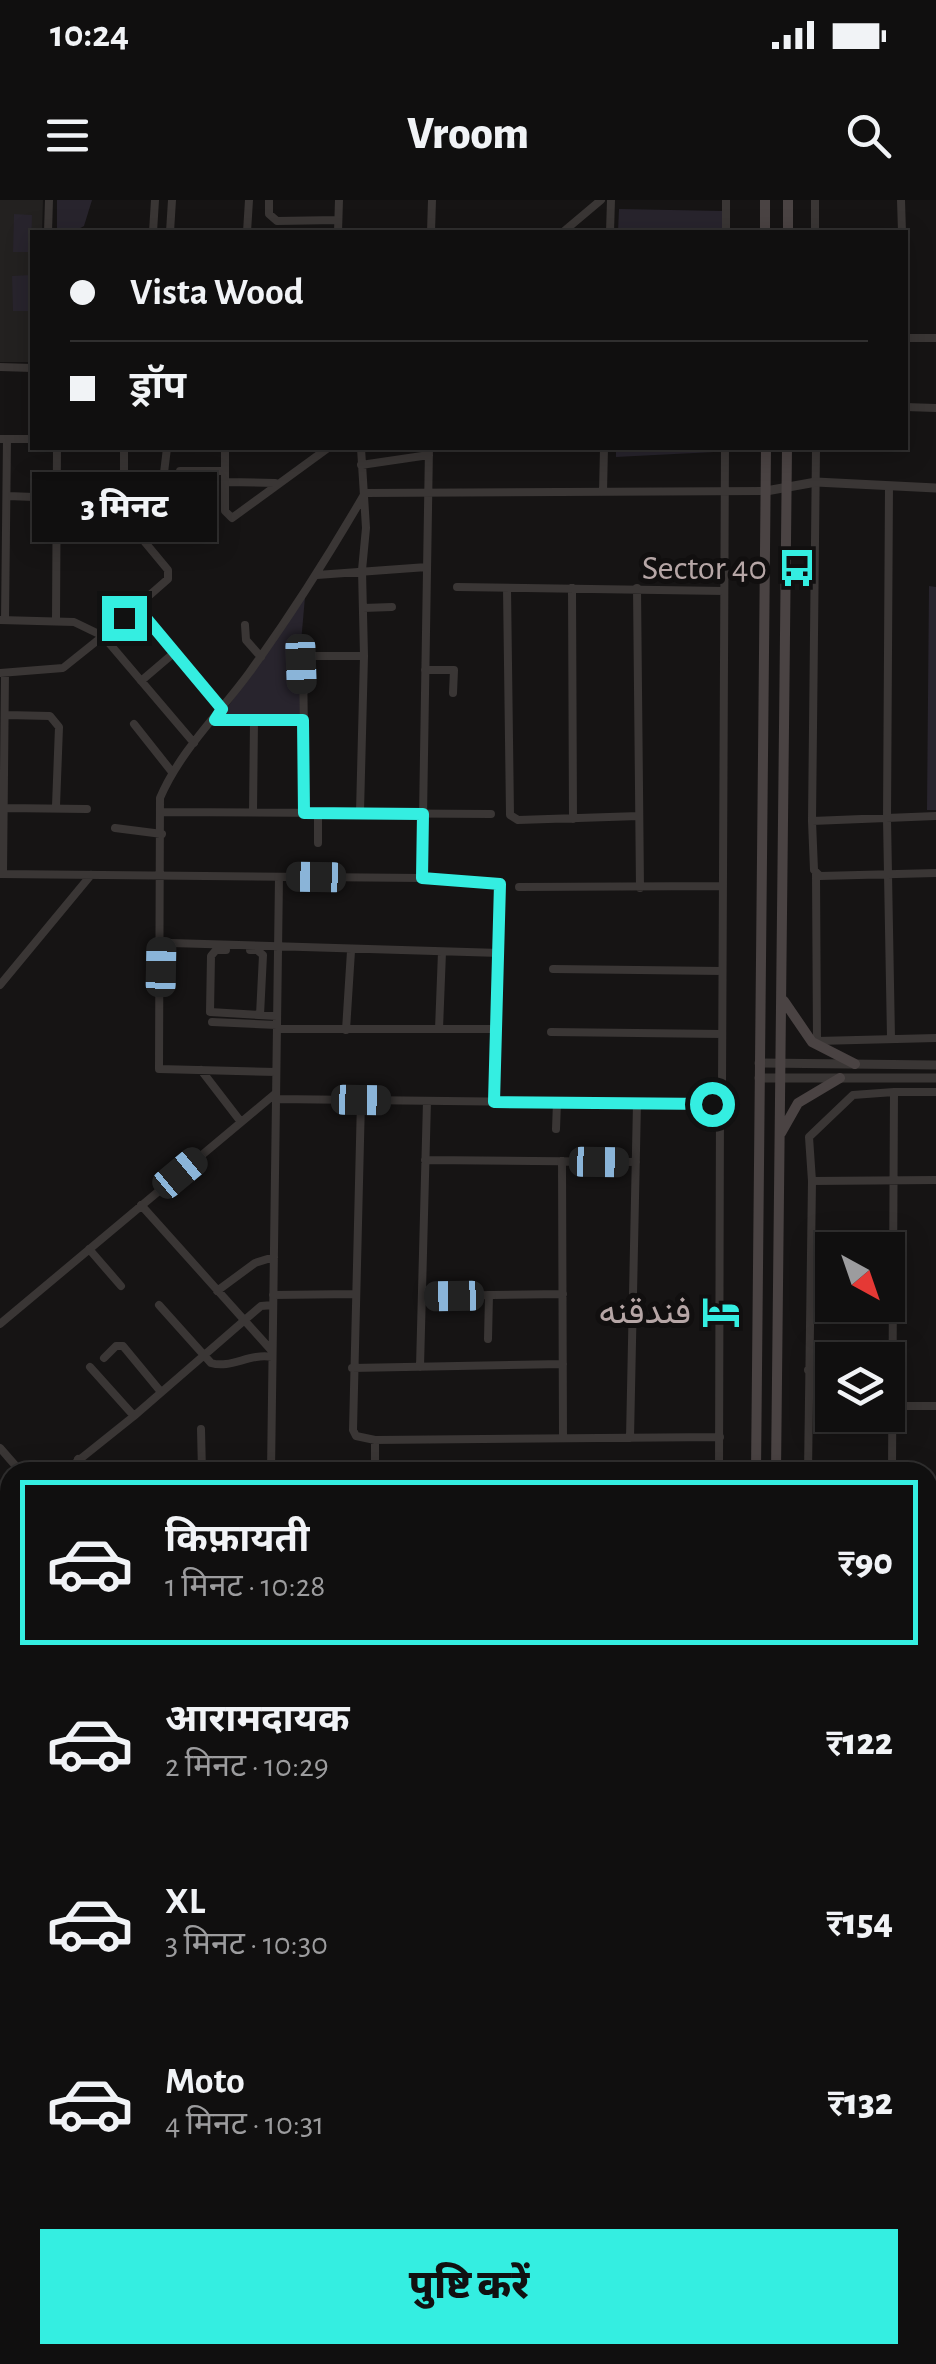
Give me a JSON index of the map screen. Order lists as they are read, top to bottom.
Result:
{
  "places": {
    "bus stop": ["Sector 40"],
    "hotel": ["فندقنه"]
  },
  "north": "bottom right",
  "page": {
    "status": "10:24",
    "header": "Vroom",
    "banner": ["Vista Wood", "ड्रॉप"],
    "bubble": "3 मिनट",
    "list": [
      {
        "name": "किफ़ायती",
        "note": "1 मिनट · 10:28",
        "value": "₹90"
      },
      {
        "name": "आरामदायक",
        "note": "2 मिनट · 10:29",
        "value": "₹122"
      },
      {
        "name": "XL",
        "note": "3 मिनट · 10:30",
        "value": "₹154"
      },
      {
        "name": "Moto",
        "note": "4 मिनट · 10:31",
        "value": "₹132"
      }
    ],
    "buttons": "पुष्टि करें"
  }
}
